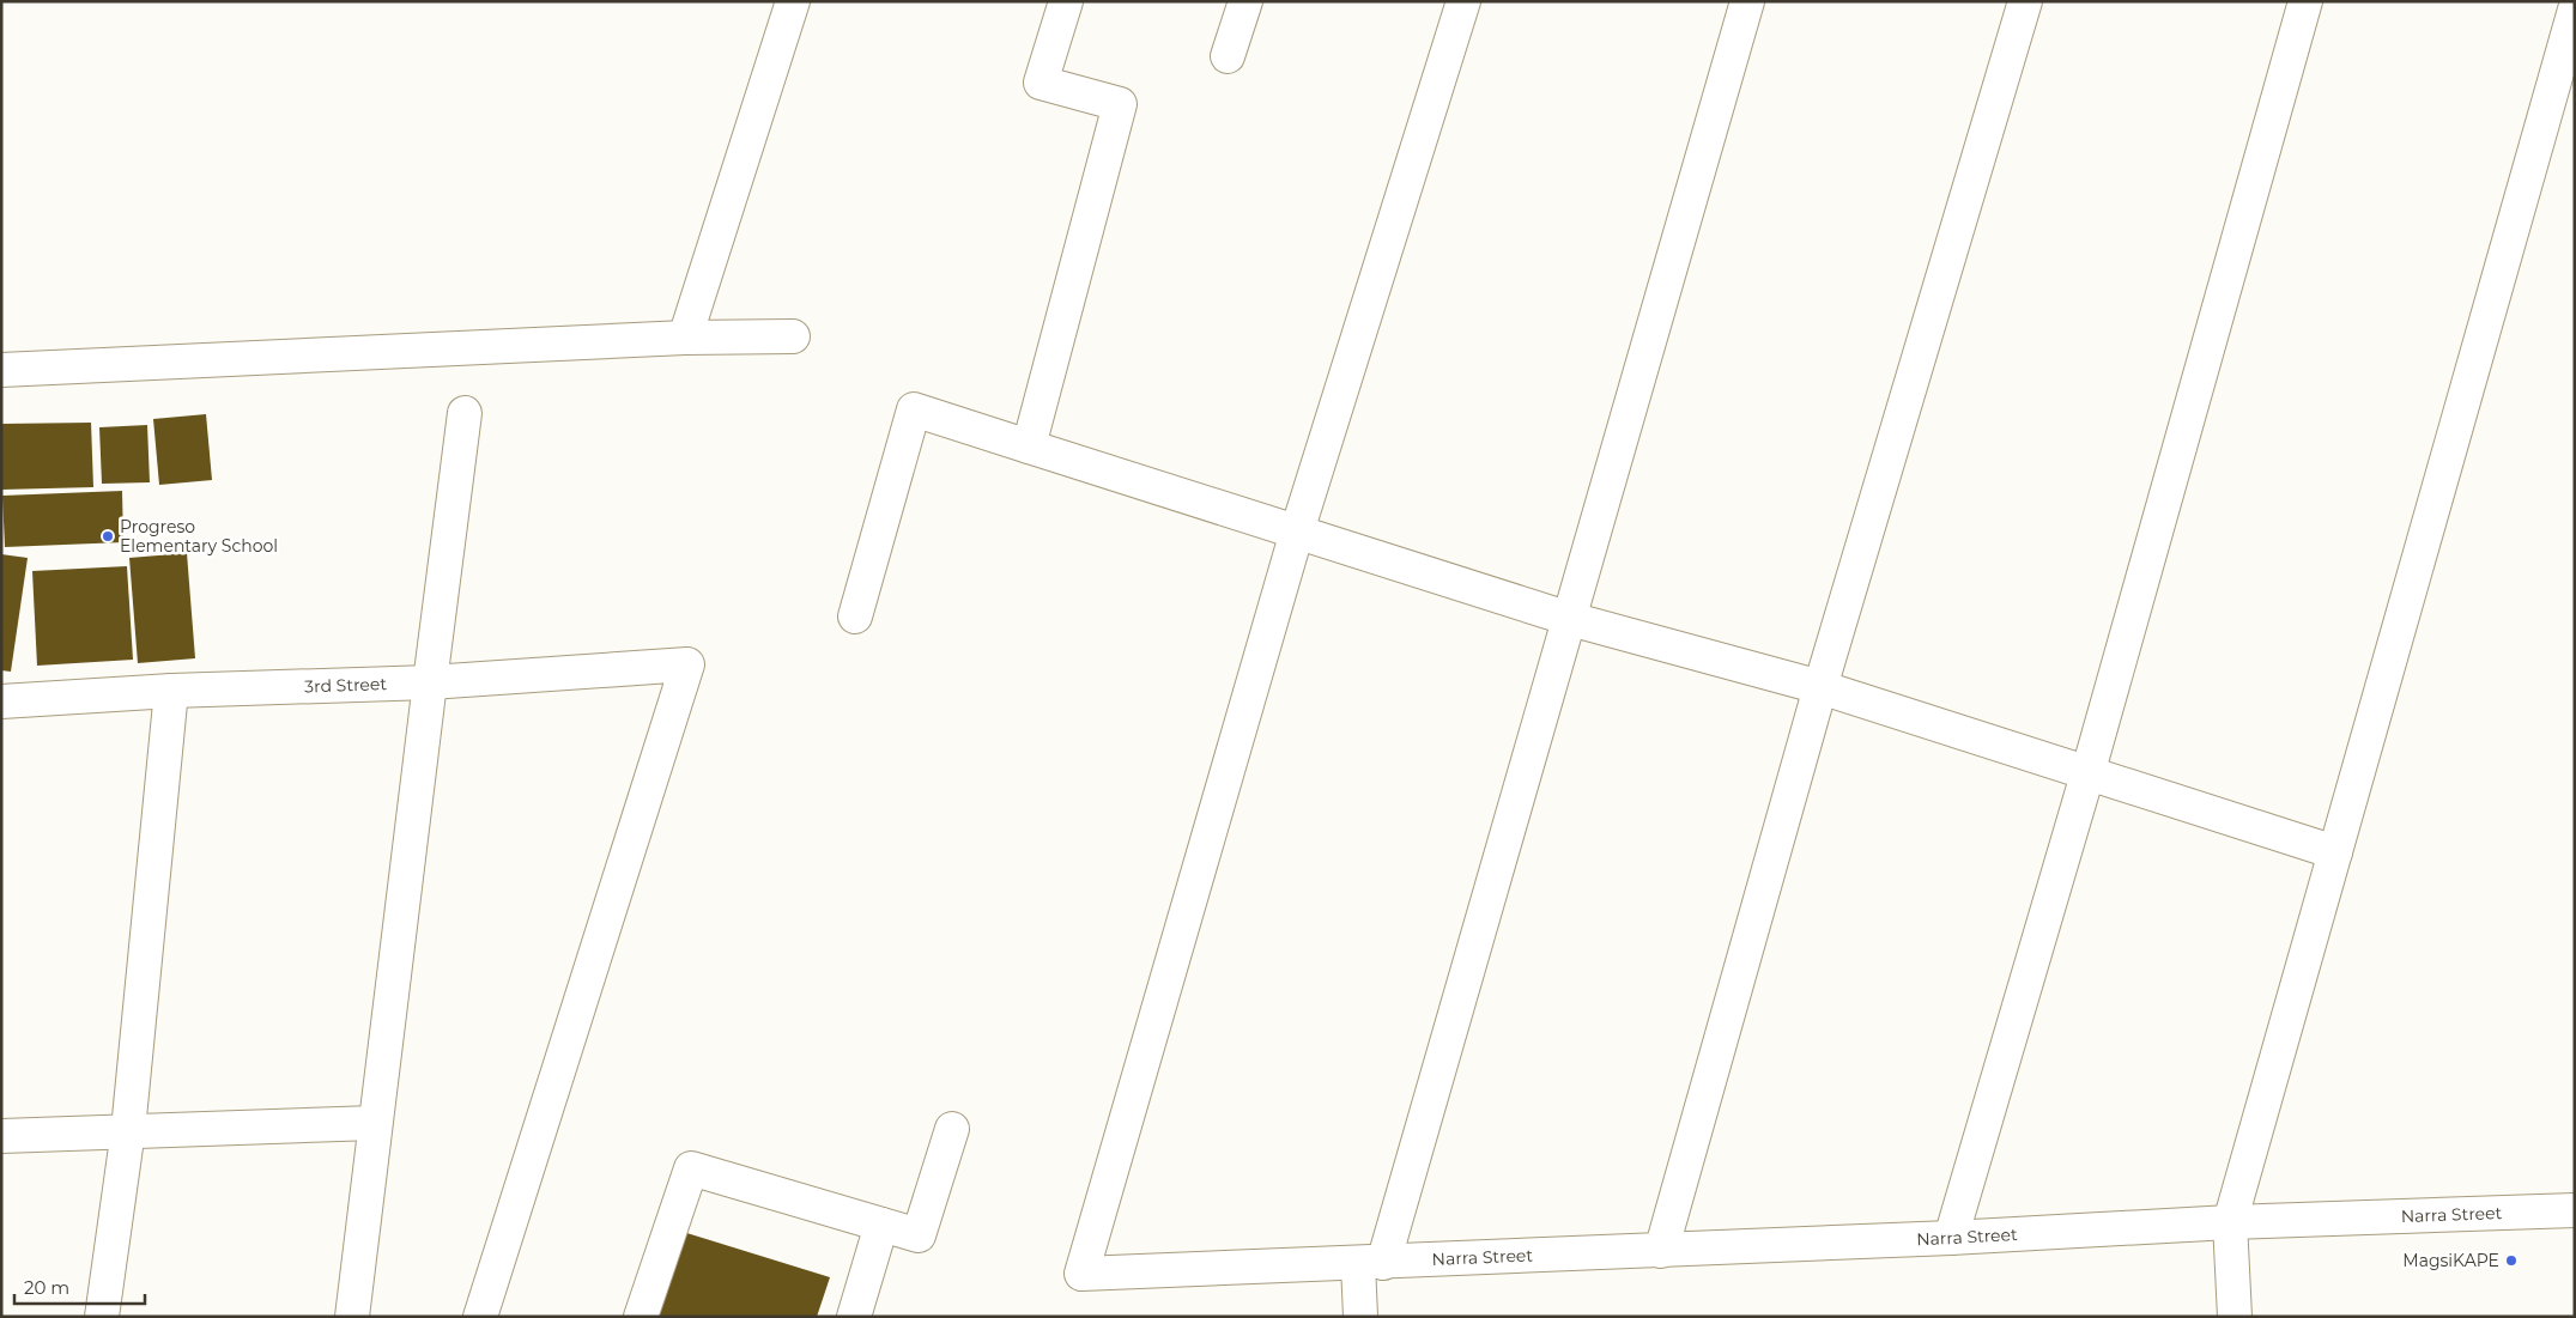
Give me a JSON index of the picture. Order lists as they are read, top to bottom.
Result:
{
  "streets": {
    "street": ["3rd Street", "Narra Street"]
  },
  "places": ["Progreso Elementary School", "MagsiKAPE"],
  "scale_bar": "20 m"
}
